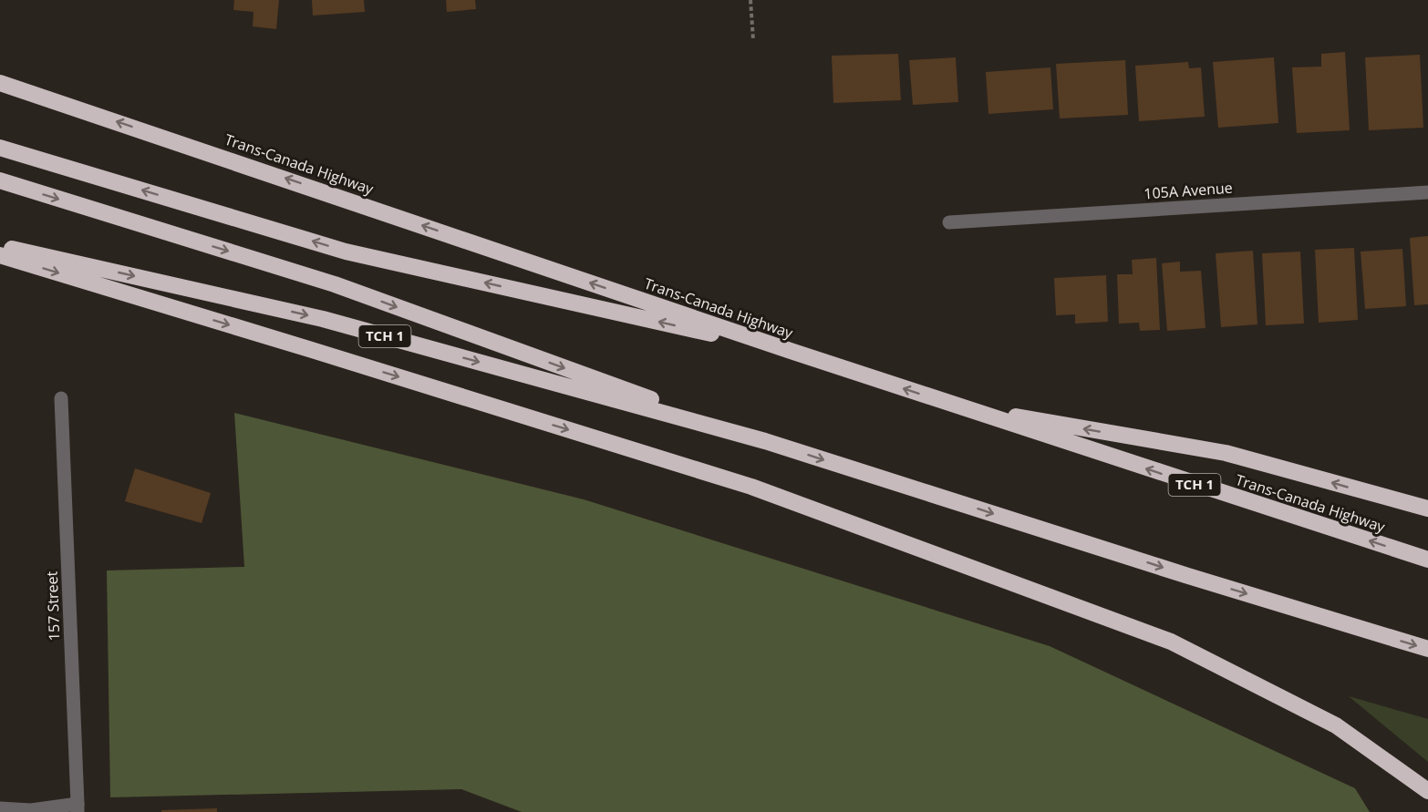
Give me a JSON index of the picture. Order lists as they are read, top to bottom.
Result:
{
  "streets": {
    "highway": ["Trans-Canada Highway", "TCH 1"],
    "street": ["105A Avenue", "157 Street"]
  }
}
